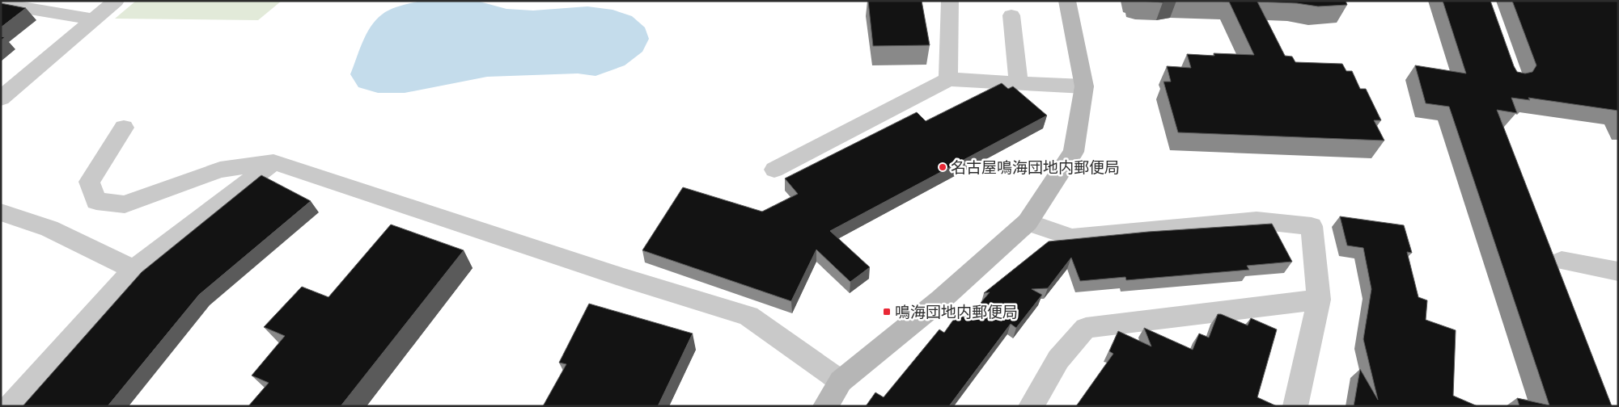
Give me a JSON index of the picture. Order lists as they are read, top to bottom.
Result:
{
  "places": {
    "other": ["名古屋鳴海団地内郵便局"],
    "transit": ["鳴海団地内郵便局"]
  }
}
